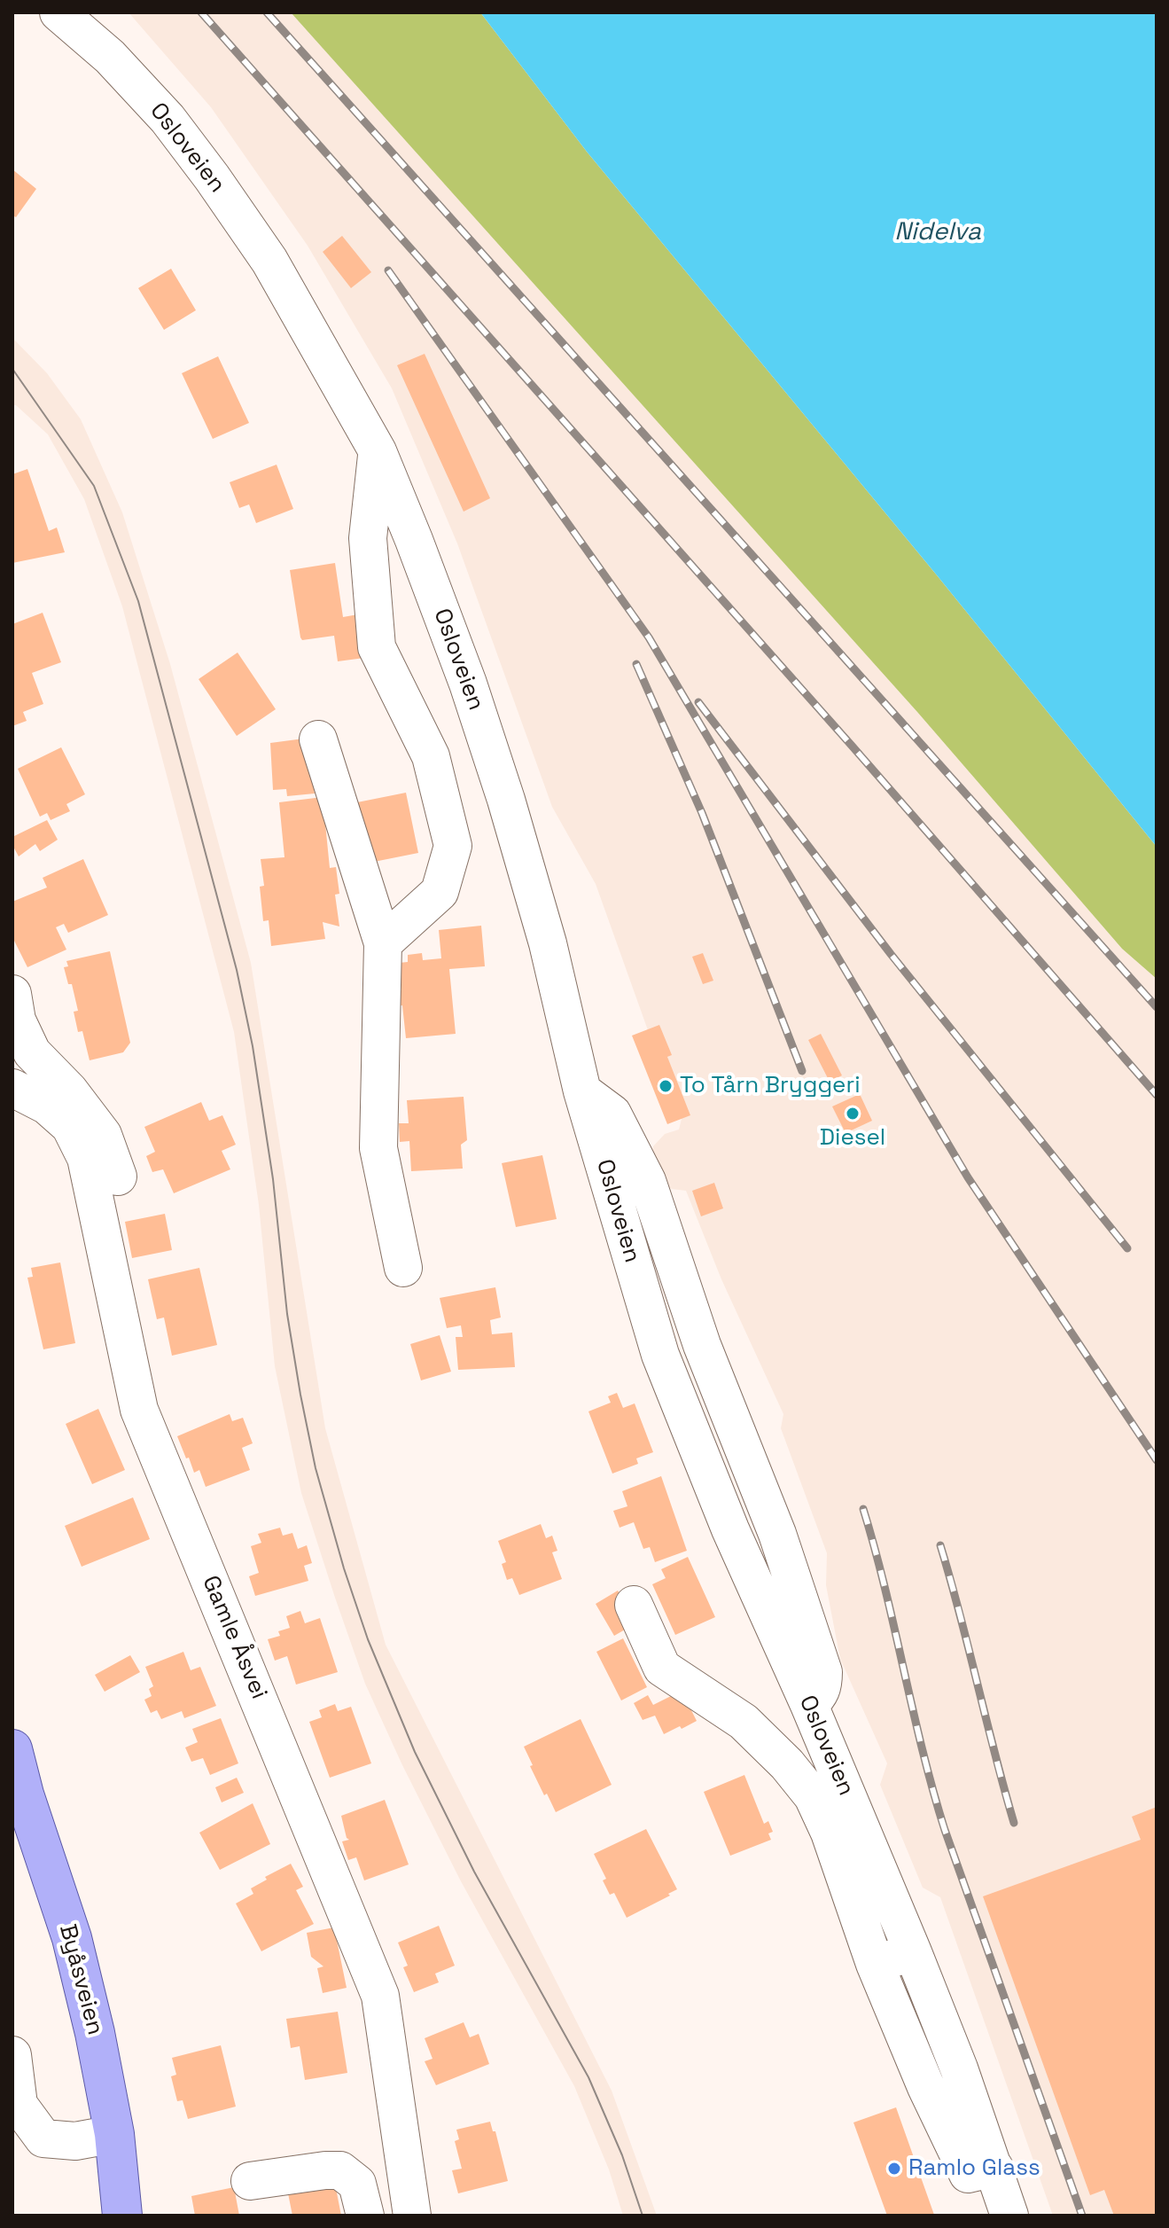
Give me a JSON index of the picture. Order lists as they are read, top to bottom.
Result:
{
  "streets": {
    "main road": ["Byåsveien"],
    "street": ["Osloveien", "Gamle Åsvei"]
  },
  "water": ["Nidelva"],
  "places": ["To Tårn Bryggeri", "Diesel", "Ramlo Glass"]
}
